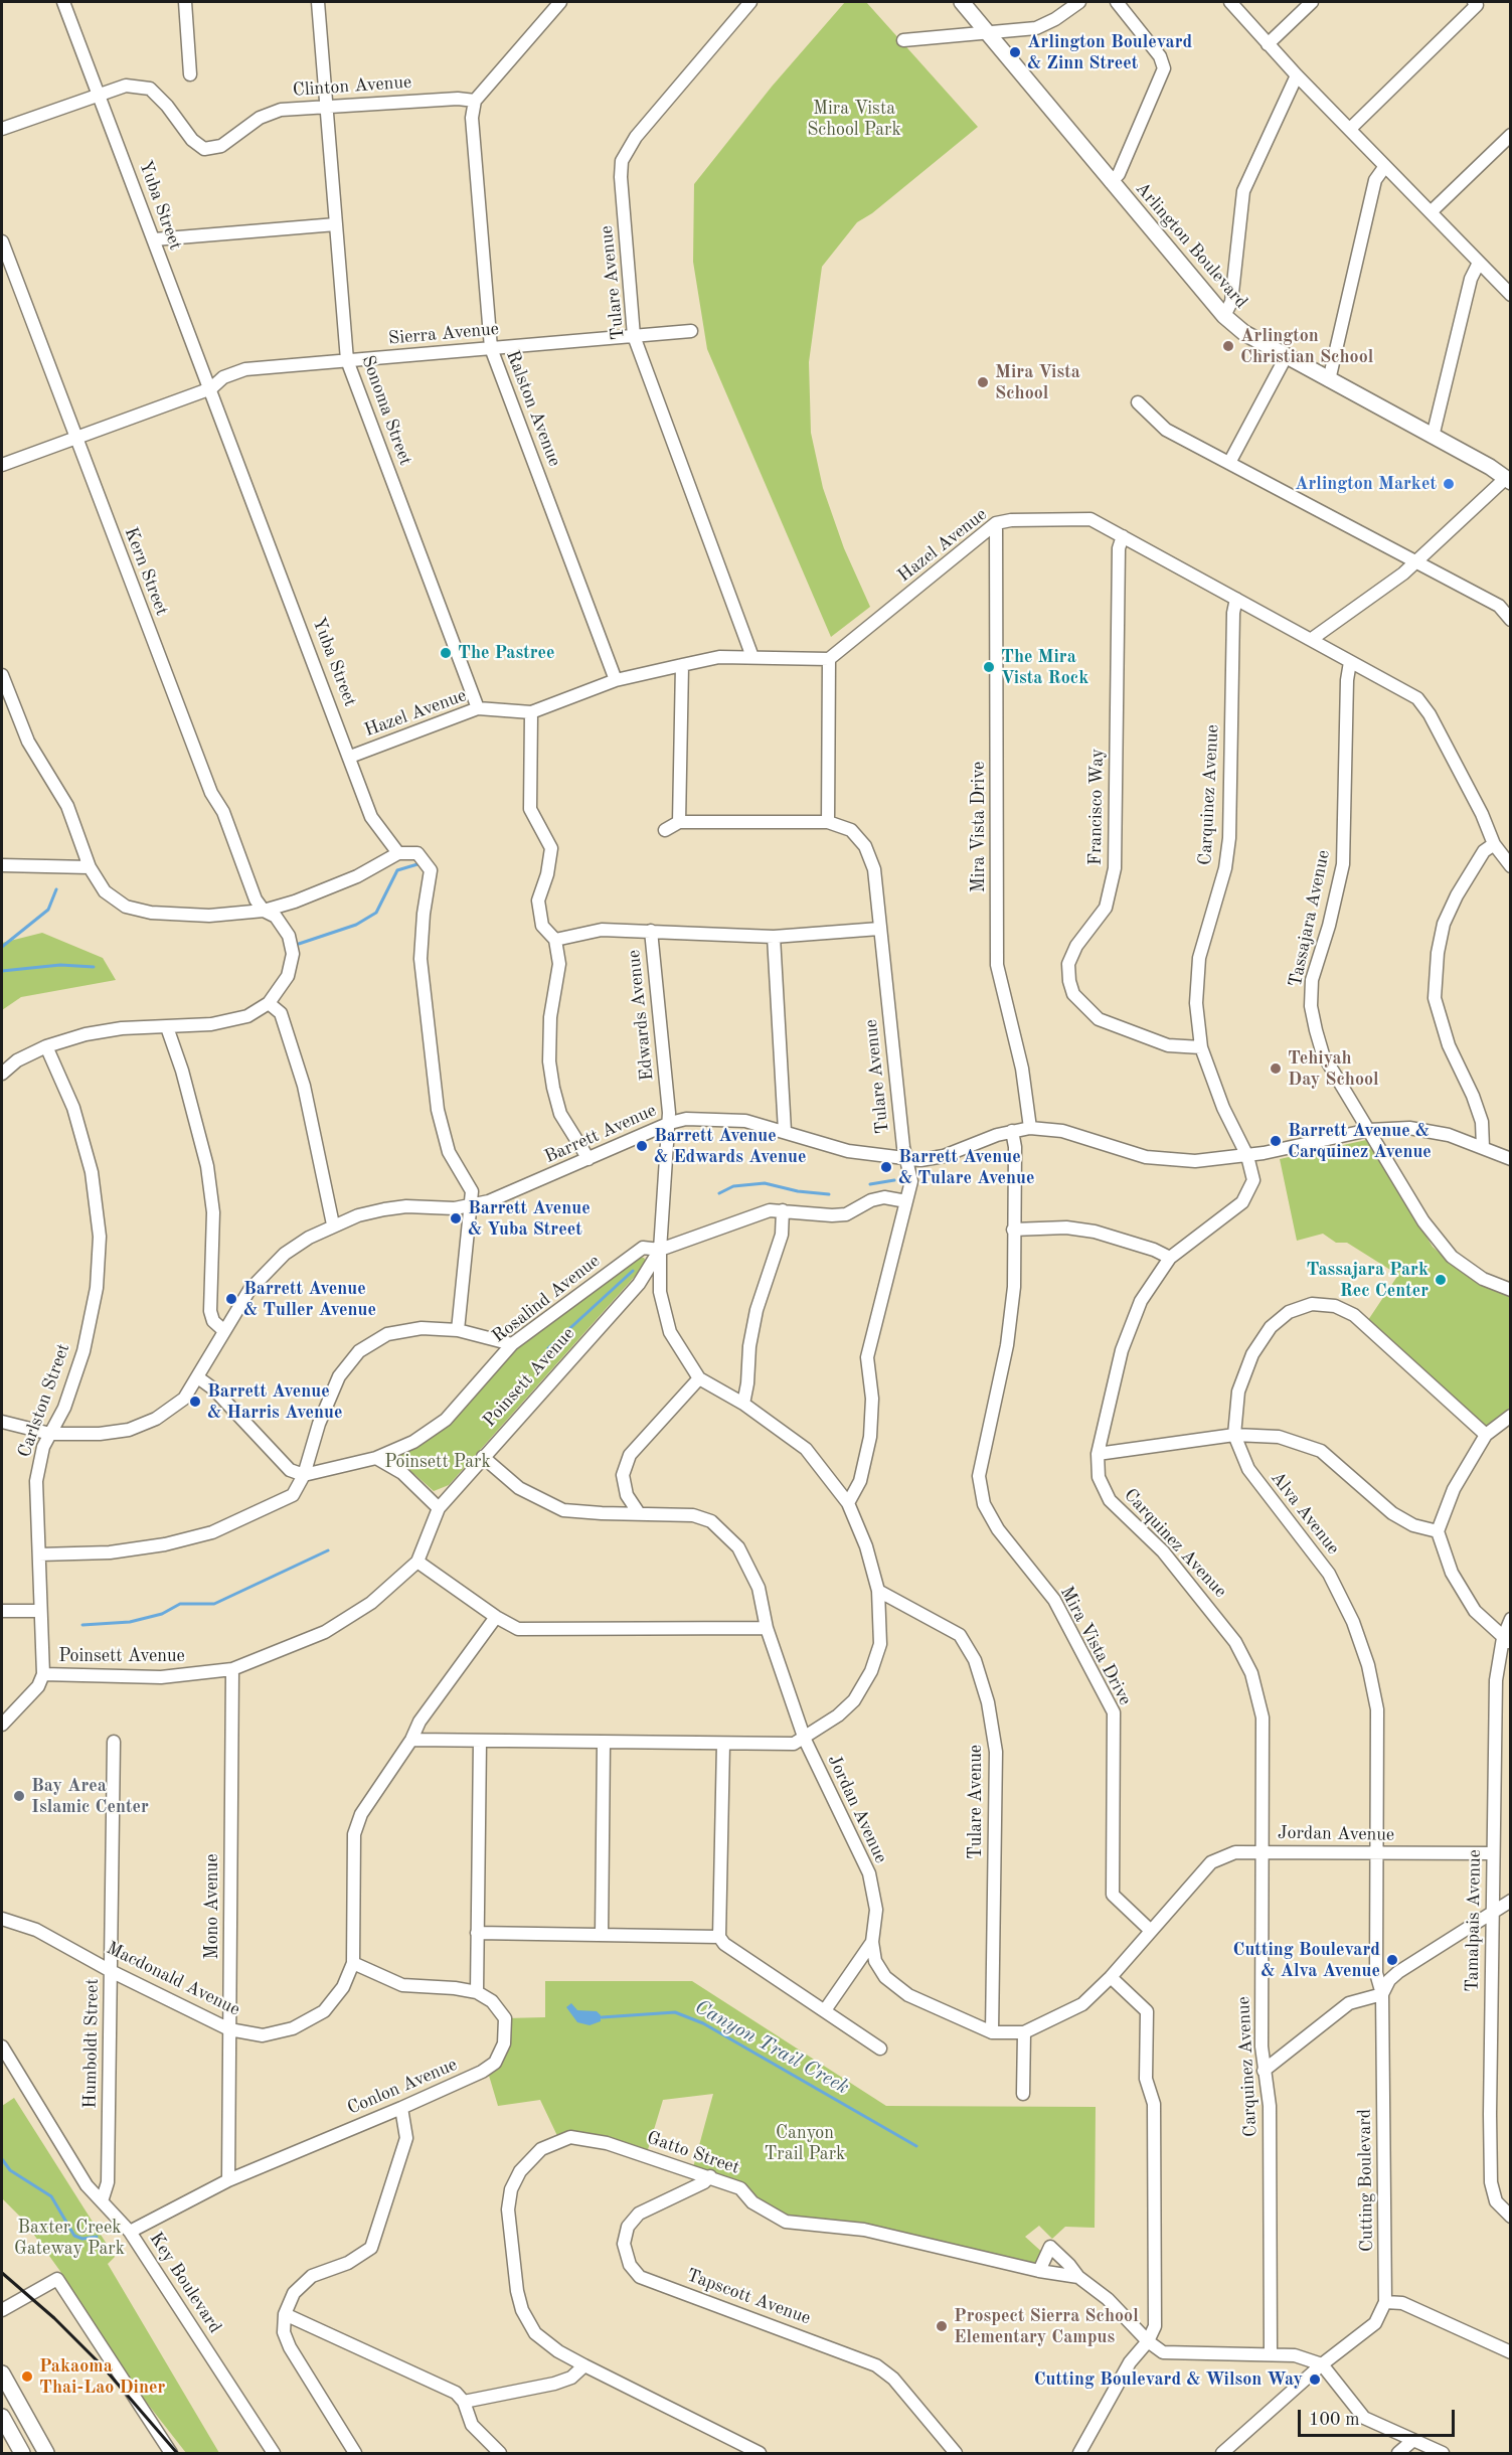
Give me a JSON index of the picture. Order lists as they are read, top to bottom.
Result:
{
  "streets": {
    "main road": ["Arlington Boulevard"],
    "street": [
      "Clinton Avenue",
      "Yuba Street",
      "Tulare Avenue",
      "Sierra Avenue",
      "Ralston Avenue",
      "Sonoma Street",
      "Hazel Avenue",
      "Kern Street",
      "Carquinez Avenue",
      "Francisco Way",
      "Mira Vista Drive",
      "Tassajara Avenue",
      "Edwards Avenue",
      "Barrett Avenue",
      "Rosalind Avenue",
      "Poinsett Avenue",
      "Carlston Street",
      "Alva Avenue",
      "Jordan Avenue",
      "Mono Avenue",
      "Tamalpais Avenue",
      "Macdonald Avenue",
      "Humboldt Street",
      "Conlon Avenue",
      "Gatto Street",
      "Cutting Boulevard",
      "Key Boulevard",
      "Tapscott Avenue"
    ]
  },
  "crossings": [
    ["Clinton Avenue", "Yuba Street"],
    ["Clinton Avenue", "Ralston Avenue"],
    ["Clinton Avenue", "Sonoma Street"],
    ["Yuba Street", "Sierra Avenue"],
    ["Yuba Street", "Hazel Avenue"],
    ["Tulare Avenue", "Sierra Avenue"],
    ["Tulare Avenue", "Hazel Avenue"],
    ["Tulare Avenue", "Edwards Avenue"],
    ["Tulare Avenue", "Barrett Avenue"],
    ["Tulare Avenue", "Jordan Avenue"],
    ["Sierra Avenue", "Ralston Avenue"],
    ["Sierra Avenue", "Sonoma Street"],
    ["Sierra Avenue", "Kern Street"],
    ["Ralston Avenue", "Hazel Avenue"],
    ["Sonoma Street", "Hazel Avenue"],
    ["Hazel Avenue", "Carquinez Avenue"],
    ["Hazel Avenue", "Francisco Way"],
    ["Hazel Avenue", "Mira Vista Drive"],
    ["Hazel Avenue", "Tassajara Avenue"],
    ["Carquinez Avenue", "Francisco Way"],
    ["Carquinez Avenue", "Barrett Avenue"],
    ["Carquinez Avenue", "Jordan Avenue"],
    ["Mira Vista Drive", "Barrett Avenue"],
    ["Mira Vista Drive", "Jordan Avenue"],
    ["Tassajara Avenue", "Barrett Avenue"],
    ["Edwards Avenue", "Barrett Avenue"],
    ["Edwards Avenue", "Rosalind Avenue"],
    ["Edwards Avenue", "Poinsett Avenue"],
    ["Edwards Avenue", "Jordan Avenue"],
    ["Barrett Avenue", "Carlston Street"],
    ["Rosalind Avenue", "Poinsett Avenue"],
    ["Poinsett Avenue", "Carlston Street"],
    ["Poinsett Avenue", "Jordan Avenue"],
    ["Poinsett Avenue", "Mono Avenue"],
    ["Alva Avenue", "Jordan Avenue"],
    ["Alva Avenue", "Cutting Boulevard"],
    ["Jordan Avenue", "Tamalpais Avenue"],
    ["Mono Avenue", "Macdonald Avenue"],
    ["Mono Avenue", "Conlon Avenue"],
    ["Macdonald Avenue", "Humboldt Street"],
    ["Humboldt Street", "Key Boulevard"],
    ["Conlon Avenue", "Key Boulevard"],
    ["Gatto Street", "Tapscott Avenue"]
  ],
  "water": ["Canyon Trail Creek"],
  "parks": [
    "Mira Vista School Park",
    "Poinsett Park",
    "Canyon Trail Park",
    "Baxter Creek Gateway Park"
  ],
  "places": [
    "Arlington Boulevard & Zinn Street",
    "Arlington Christian School",
    "Mira Vista School",
    "Arlington Market",
    "The Pastree",
    "The Mira Vista Rock",
    "Tehiyah Day School",
    "Barrett Avenue & Carquinez Avenue",
    "Barrett Avenue & Edwards Avenue",
    "Barrett Avenue & Tulare Avenue",
    "Barrett Avenue & Yuba Street",
    "Tassajara Park Rec Center",
    "Barrett Avenue & Tuller Avenue",
    "Barrett Avenue & Harris Avenue",
    "Bay Area Islamic Center",
    "Cutting Boulevard & Alva Avenue",
    "Prospect Sierra School Elementary Campus",
    "Pakaoma Thai-Lao Diner",
    "Cutting Boulevard & Wilson Way"
  ],
  "scale_bar": "100 m"
}
